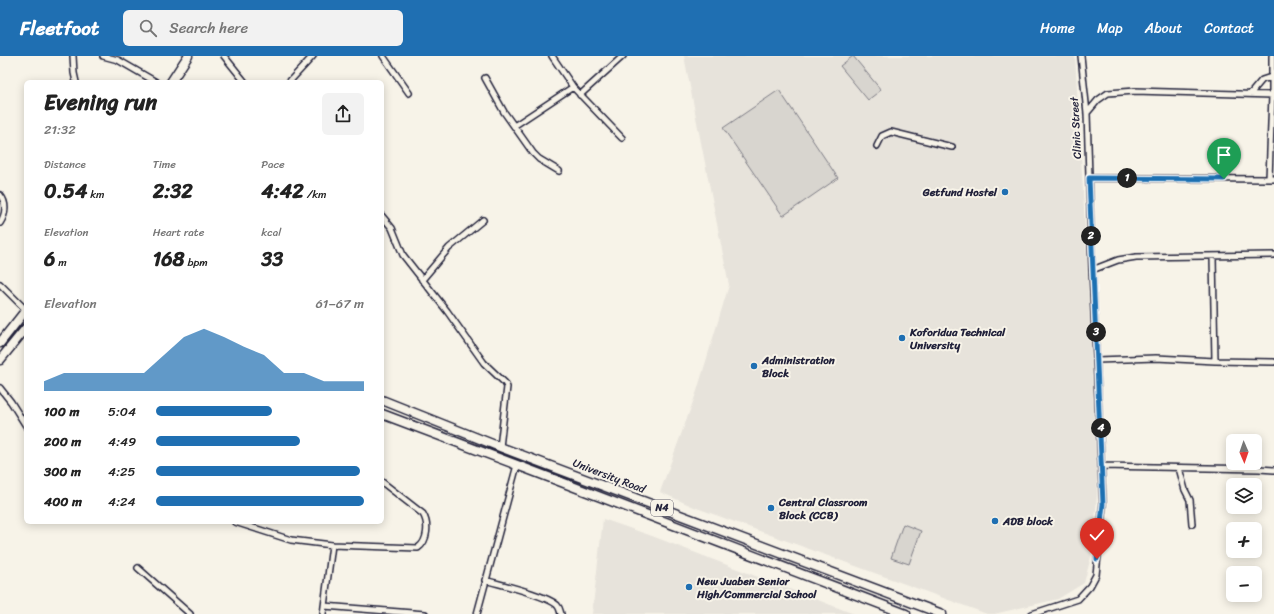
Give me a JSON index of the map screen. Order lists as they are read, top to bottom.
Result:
{
  "streets": {
    "main road": ["University Road", "N4"],
    "street": ["Clinic Street"]
  },
  "places": [
    "Getfund Hostel",
    "Koforidua Technical University",
    "Administration Block",
    "Central Classroom Block (CCB)",
    "ADB block",
    "New Juaben Senior High/Commercial School"
  ],
  "north": "bottom",
  "page": {
    "header": "Fleetfoot",
    "search": "Search here",
    "nav": [
      "Home",
      "Map",
      "About",
      "Contact"
    ],
    "heading": ["Evening run", "21:32"],
    "stats": [
      ["Distance", "0.54 km"],
      ["Time", "2:32"],
      ["Pace", "4:42 /km"],
      ["Elevation", "6 m"],
      ["Heart rate", "168 bpm"],
      ["kcal", "33"]
    ],
    "pins": [
      "1",
      "2",
      "3",
      "4"
    ],
    "chart": ["Elevation", "61–67 m"],
    "list": [
      {
        "name": "100 m",
        "note": "5:04"
      },
      {
        "name": "200 m",
        "note": "4:49"
      },
      {
        "name": "300 m",
        "note": "4:25"
      },
      {
        "name": "400 m",
        "note": "4:24"
      }
    ],
    "map_buttons": ["+", "−"]
  }
}
